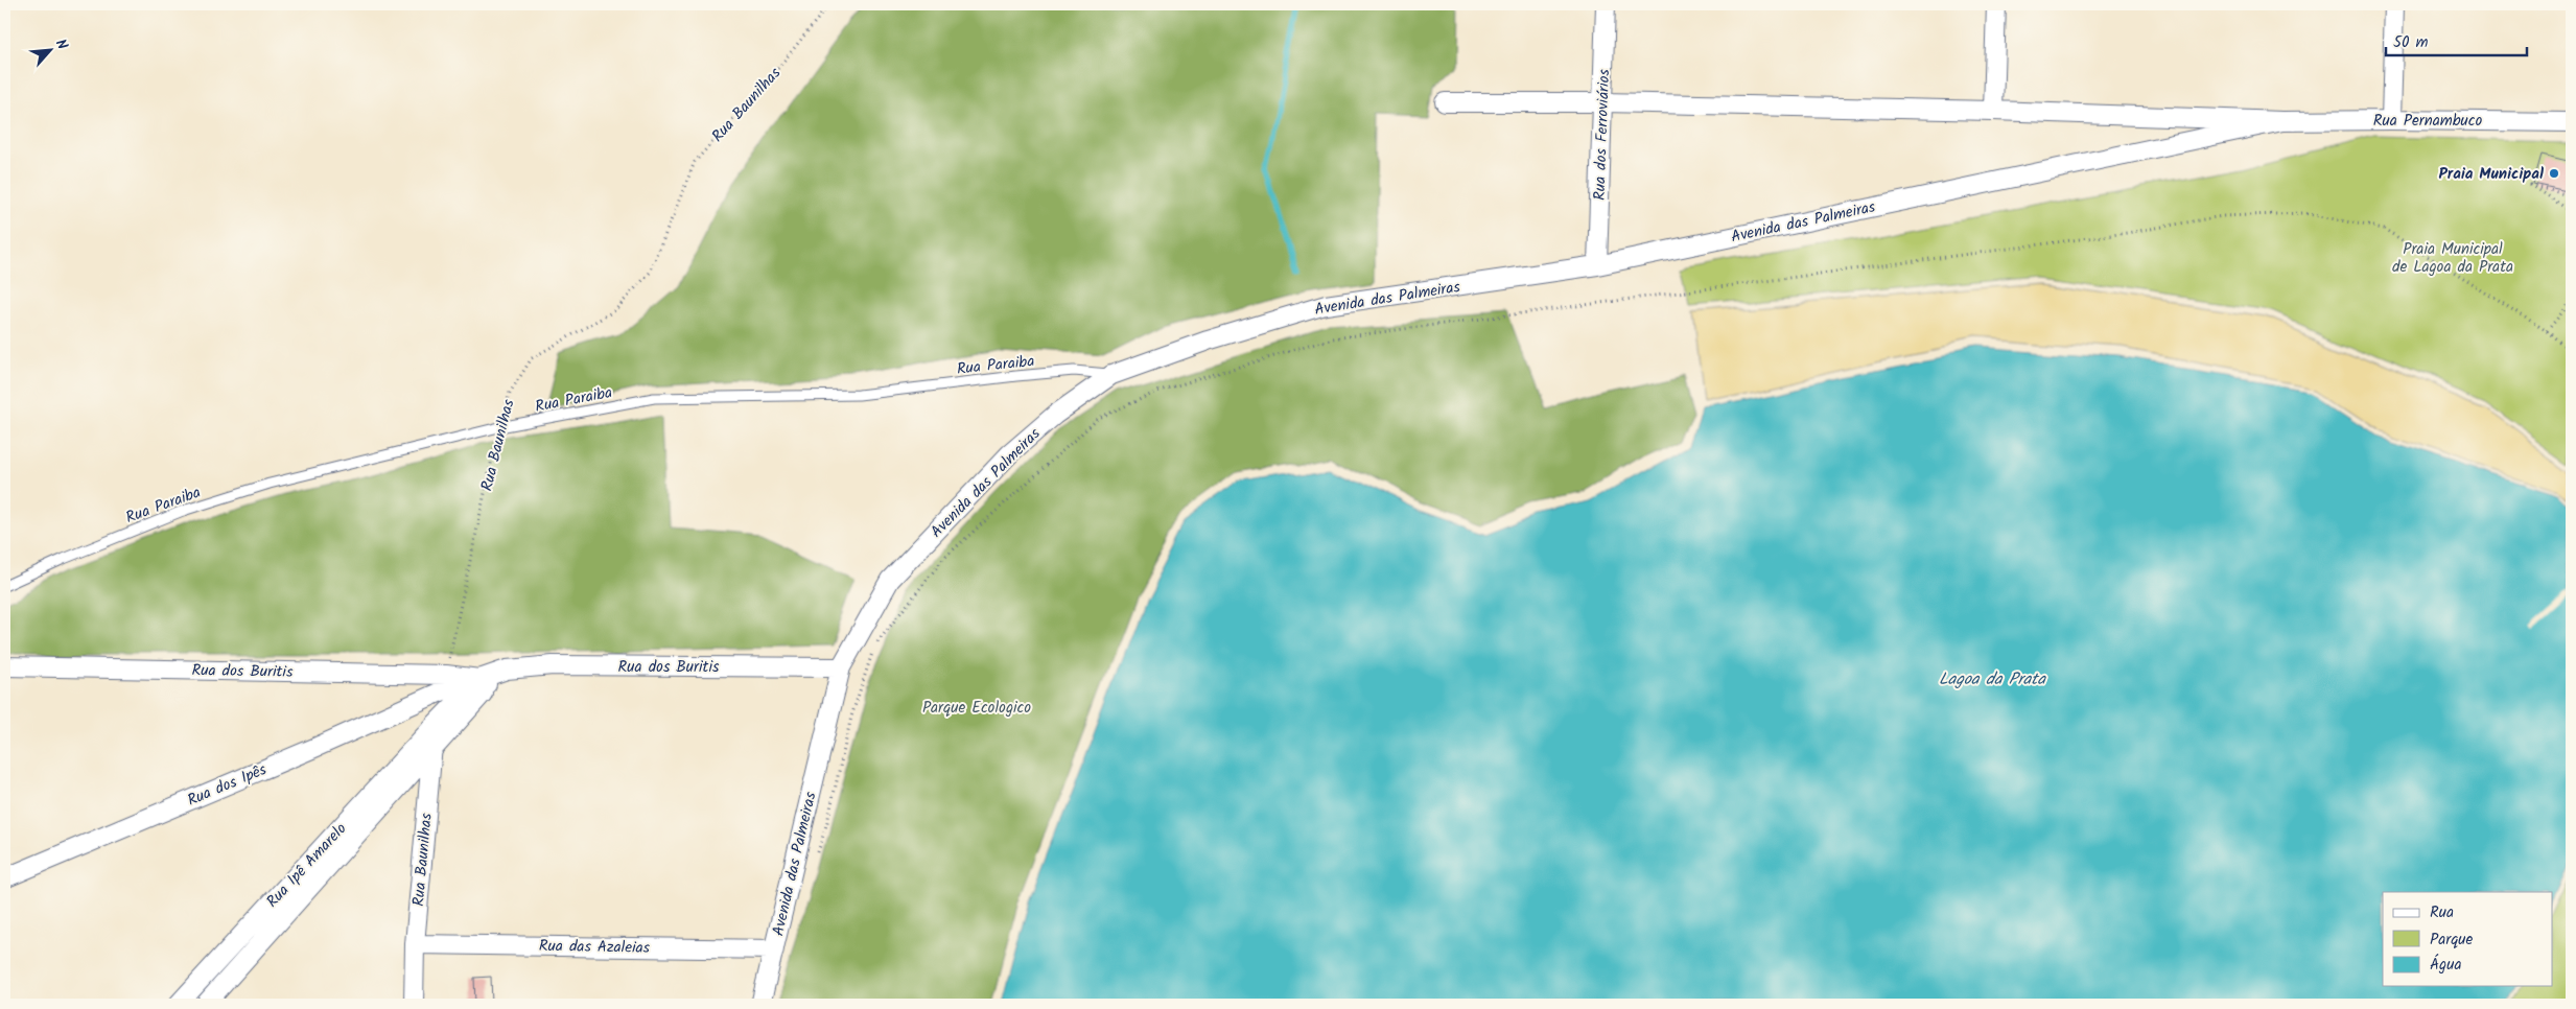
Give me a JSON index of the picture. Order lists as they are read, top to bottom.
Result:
{
  "streets": {
    "street": [
      "Rua Baunilhas",
      "Rua Pernambuco",
      "Rua dos Ferroviários",
      "Avenida das Palmeiras",
      "Rua dos Buritis",
      "Rua dos Ipês",
      "Rua Ipê Amarelo",
      "Rua das Azaleias"
    ],
    "lane": ["Rua Paraiba"]
  },
  "crossings": [
    ["Rua Baunilhas", "Rua Paraiba"],
    ["Rua Baunilhas", "Rua dos Buritis"],
    ["Rua Baunilhas", "Rua dos Ipês"],
    ["Rua Baunilhas", "Rua Ipê Amarelo"],
    ["Rua Baunilhas", "Rua das Azaleias"],
    ["Rua Pernambuco", "Avenida das Palmeiras"],
    ["Rua dos Ferroviários", "Avenida das Palmeiras"],
    ["Avenida das Palmeiras", "Rua Paraiba"],
    ["Avenida das Palmeiras", "Rua dos Buritis"],
    ["Avenida das Palmeiras", "Rua das Azaleias"],
    ["Rua dos Buritis", "Rua dos Ipês"]
  ],
  "water": ["Lagoa da Prata"],
  "parks": ["Praia Municipal de Lagoa da Prata", "Parque Ecologico"],
  "places": ["Praia Municipal"],
  "legend": ["Rua", "Parque", "Água"],
  "scale_bar": "50 m",
  "north": "top right"
}
